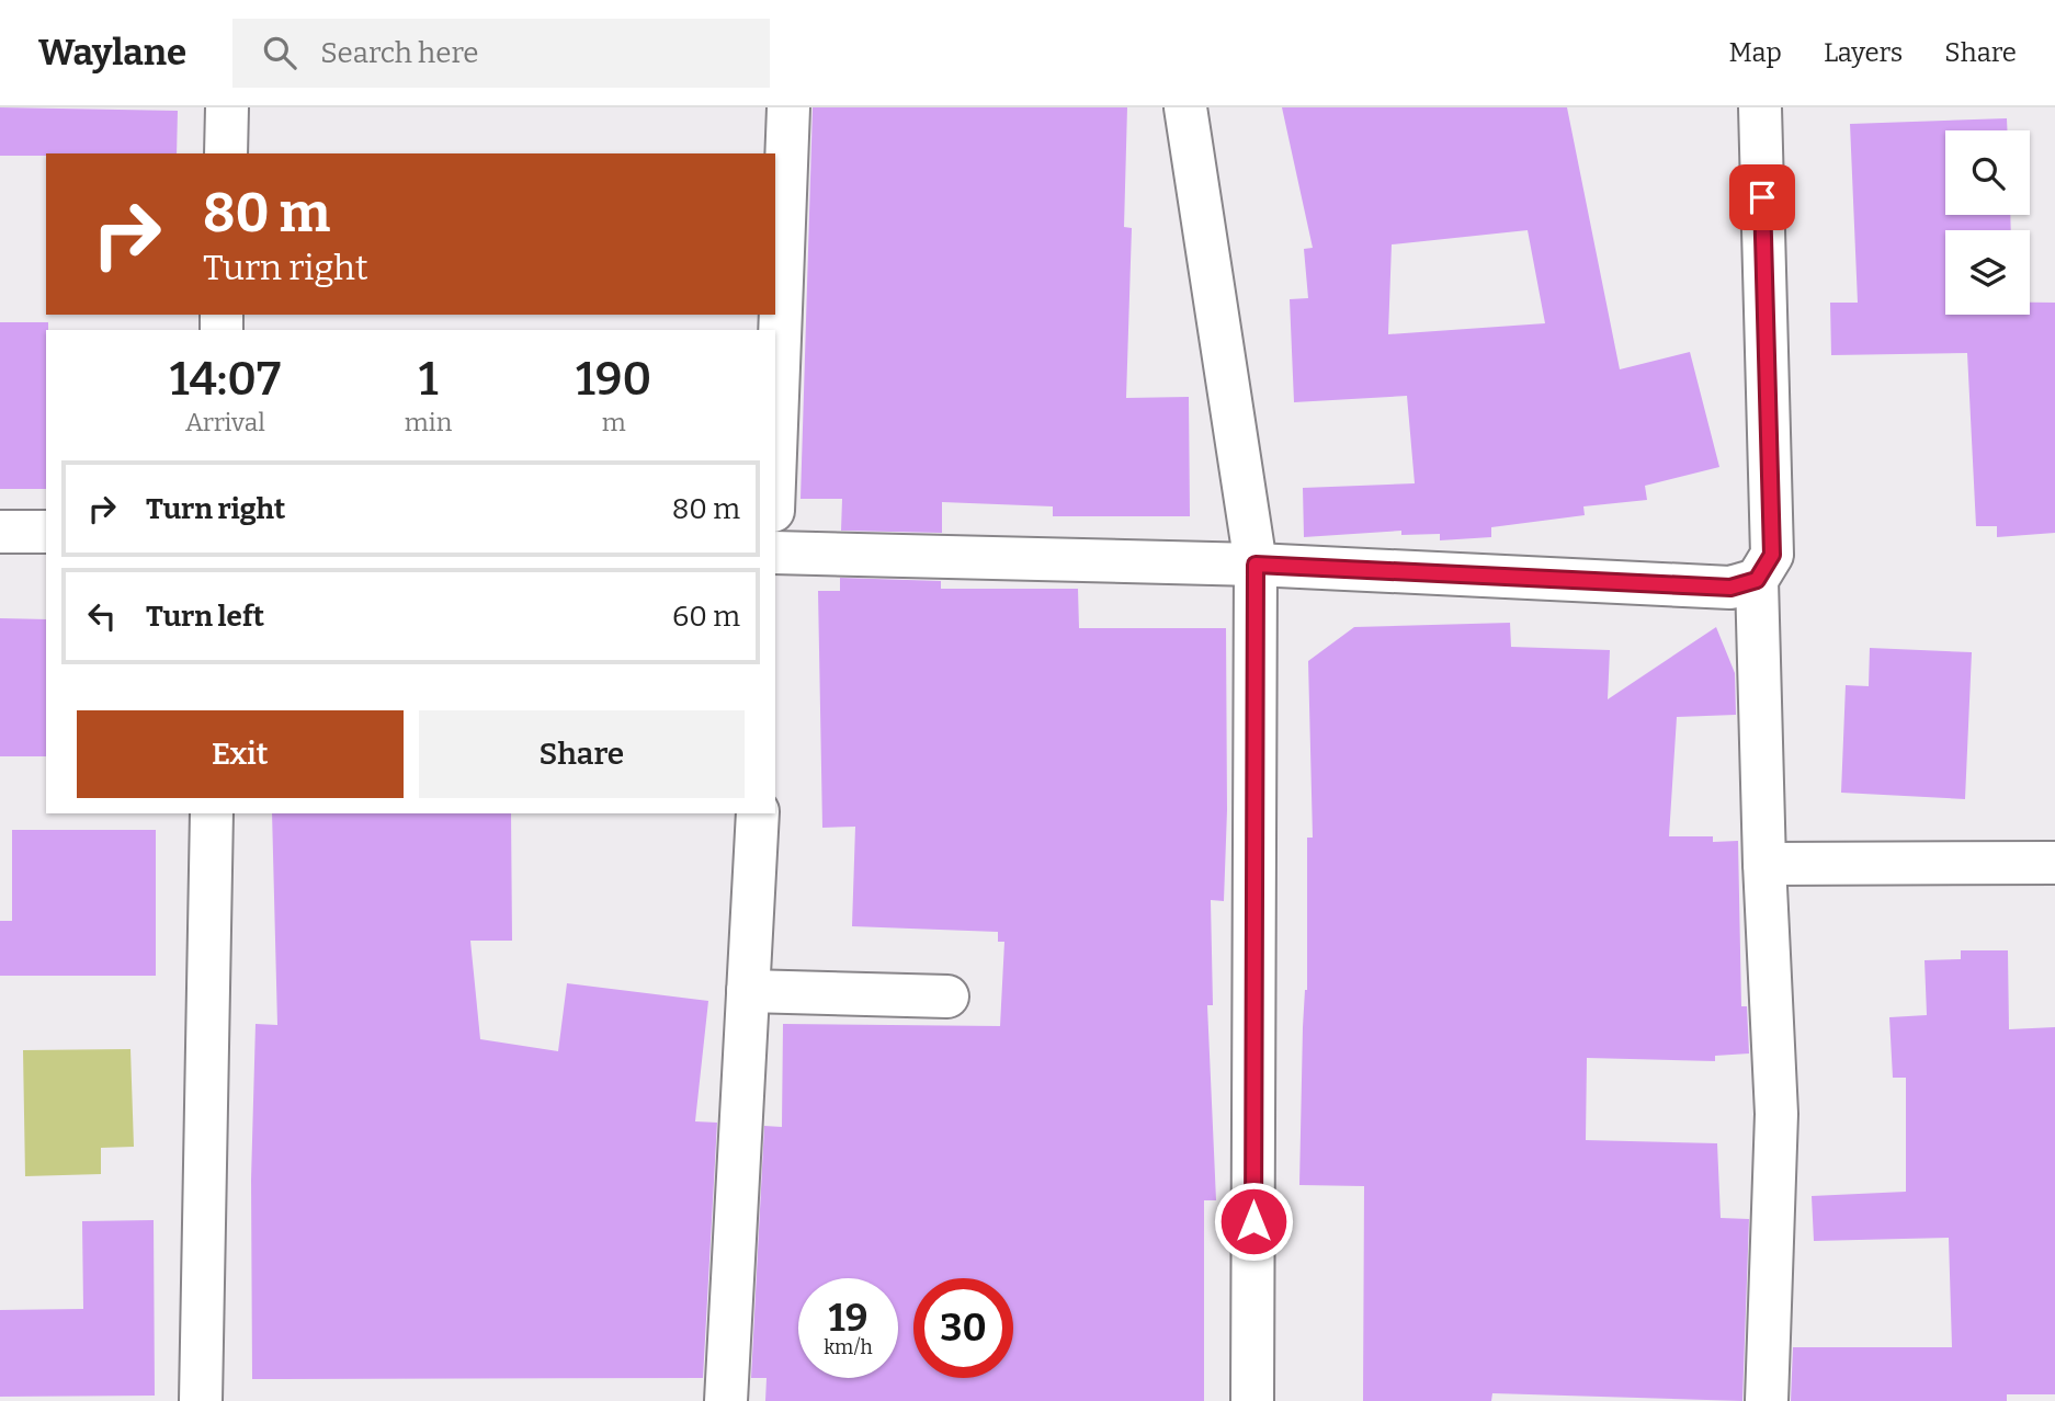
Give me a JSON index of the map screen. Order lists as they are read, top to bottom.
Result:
{
  "page": {
    "header": "Waylane",
    "search": "Search here",
    "nav": ["Map", "Layers", "Share"],
    "turn": ["80 m", "Turn right"],
    "eta": [
      "14:07",
      "Arrival",
      "1",
      "min",
      "190",
      "m"
    ],
    "list": [
      {
        "name": "Turn right",
        "value": "80 m"
      },
      {
        "name": "Turn left",
        "value": "60 m"
      }
    ],
    "buttons": ["Exit", "Share"],
    "speed": "19 km/h",
    "limit": "30"
  }
}
